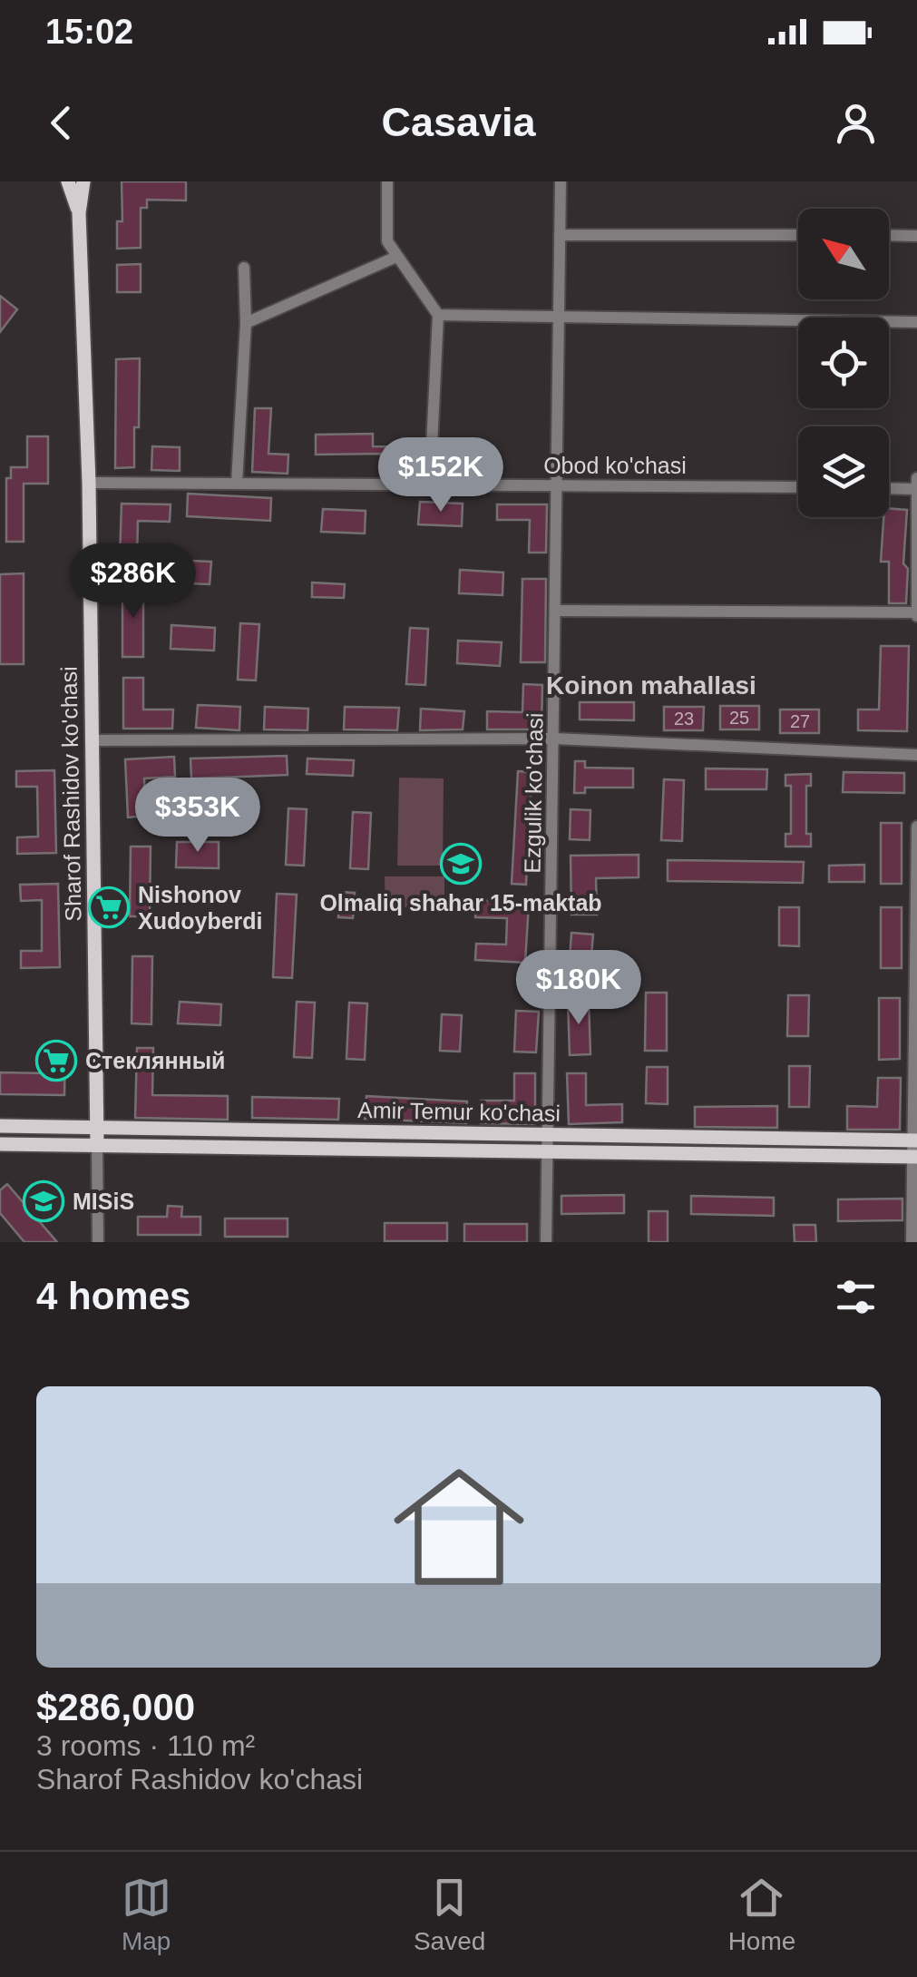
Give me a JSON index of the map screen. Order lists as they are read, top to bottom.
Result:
{
  "streets": {
    "main road": ["Sharof Rashidov ko'chasi", "Amir Temur ko'chasi"],
    "street": ["Obod ko'chasi", "Ezgulik ko'chasi"]
  },
  "crossings": [
    ["Obod ko'chasi", "Ezgulik ko'chasi"],
    ["Obod ko'chasi", "Sharof Rashidov ko'chasi"],
    ["Ezgulik ko'chasi", "Amir Temur ko'chasi"],
    ["Sharof Rashidov ko'chasi", "Amir Temur ko'chasi"]
  ],
  "districts": ["Koinon mahallasi"],
  "places": {
    "school or university": ["Olmaliq shahar 15-maktab", "MISiS"],
    "supermarket": ["Nishonov Xudoyberdi", "Стеклянный"]
  },
  "house_numbers": ["25", "23", "27"],
  "north": "top left",
  "page": {
    "status": "15:02",
    "header": "Casavia",
    "price": [
      "$152K",
      "$286K",
      "$353K",
      "$180K"
    ],
    "heading": "4 homes",
    "list": [
      {
        "name": "$286,000",
        "note": "3 rooms · 110 m² · Sharof Rashidov ko'chasi"
      }
    ],
    "tabs": ["Map", "Saved", "Home"]
  }
}
